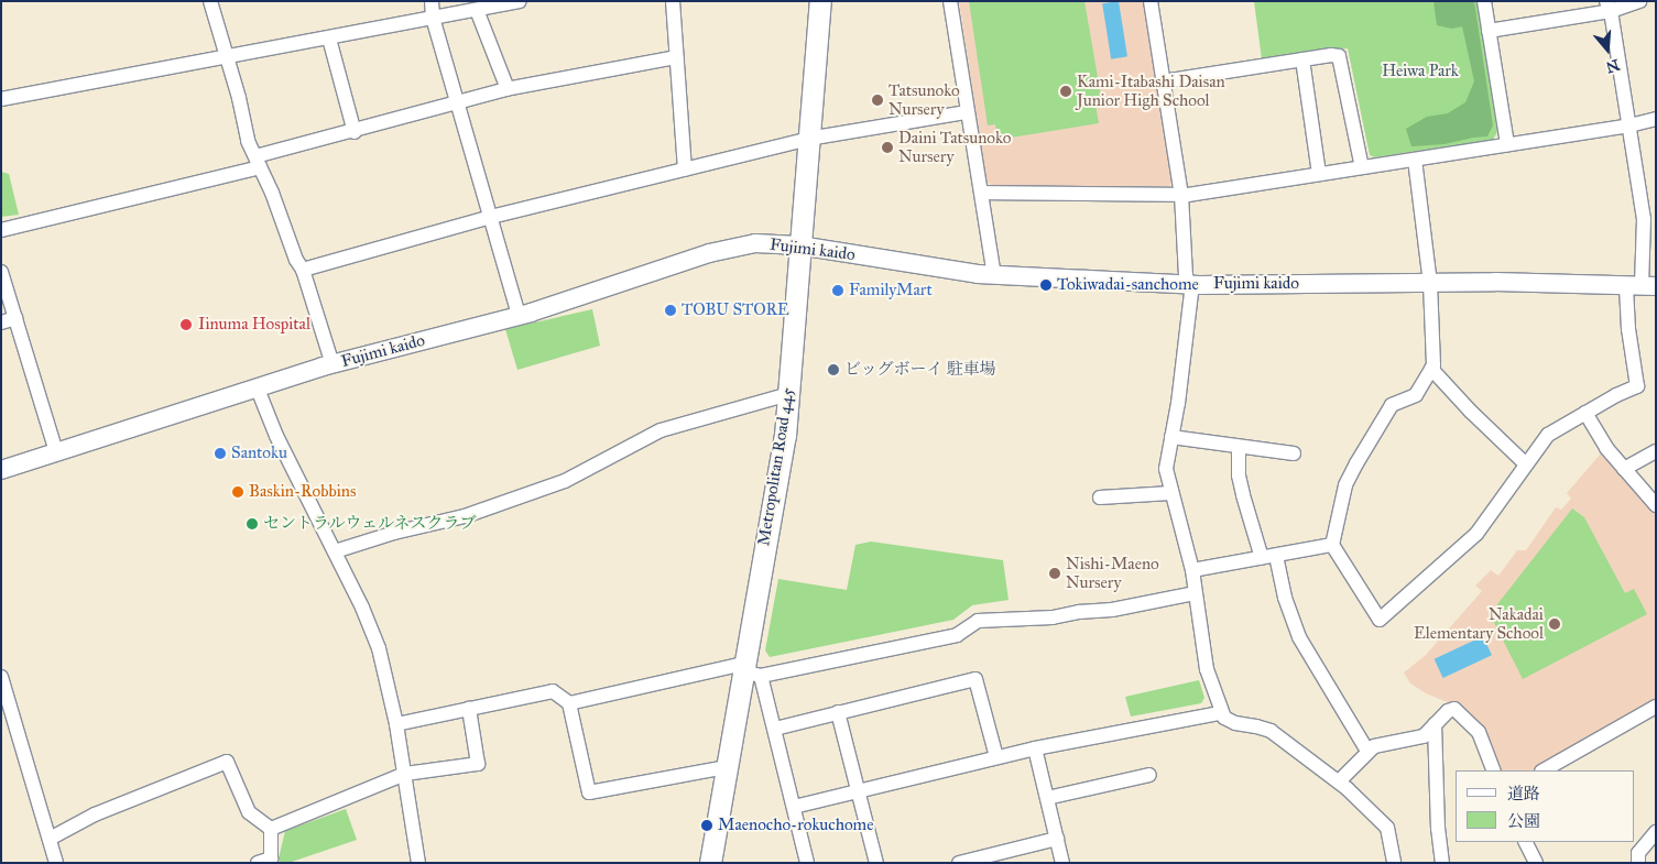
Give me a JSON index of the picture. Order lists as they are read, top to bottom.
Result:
{
  "streets": {
    "main road": ["Metropolitan Road 445"],
    "street": ["Fujimi kaido"]
  },
  "crossings": [
    ["Fujimi kaido", "Metropolitan Road 445"]
  ],
  "parks": ["Heiwa Park"],
  "places": [
    "Kami-Itabashi Daisan Junior High School",
    "Tatsunoko Nursery",
    "Daini Tatsunoko Nursery",
    "Tokiwadai-sanchome",
    "FamilyMart",
    "TOBU STORE",
    "Iinuma Hospital",
    "ビッグボーイ 駐車場",
    "Santoku",
    "Baskin-Robbins",
    "セントラルウェルネスクラブ",
    "Nishi-Maeno Nursery",
    "Nakadai Elementary School",
    "Maenocho-rokuchome"
  ],
  "legend": ["道路", "公園"],
  "north": "bottom"
}
